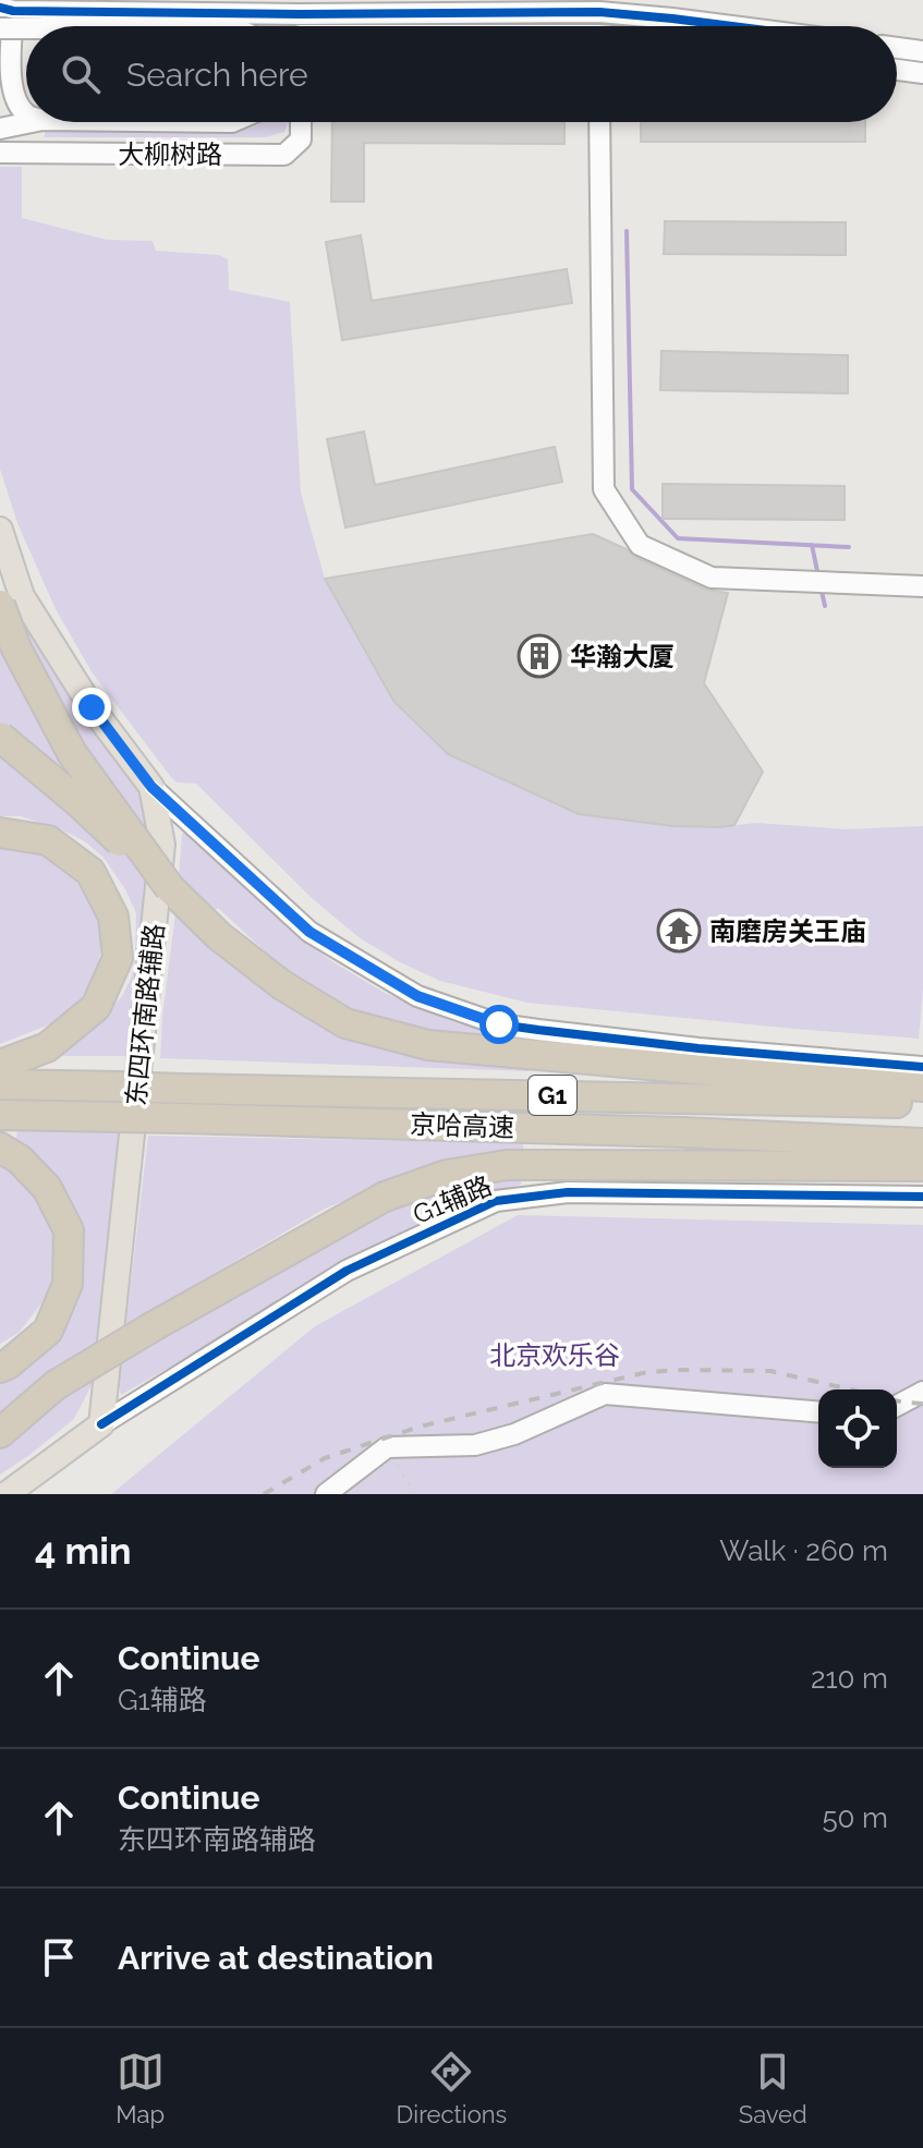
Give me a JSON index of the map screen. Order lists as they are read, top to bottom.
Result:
{
  "streets": {
    "highway": ["G1", "京哈高速"],
    "main road": ["东四环南路辅路"],
    "street": ["大柳树路", "G1辅路"]
  },
  "crossings": [
    ["东四环南路辅路", "G1辅路"]
  ],
  "parks": ["北京欢乐谷"],
  "places": {
    "building": ["华瀚大厦"],
    "temple": ["南磨房关王庙"]
  },
  "page": {
    "search": "Search here",
    "heading": ["4 min", "Walk · 260 m"],
    "list": [
      ["Continue", "G1辅路", "210 m"],
      ["Continue", "东四环南路辅路", "50 m"],
      "Arrive at destination"
    ],
    "nav": ["Map", "Directions", "Saved"]
  }
}
